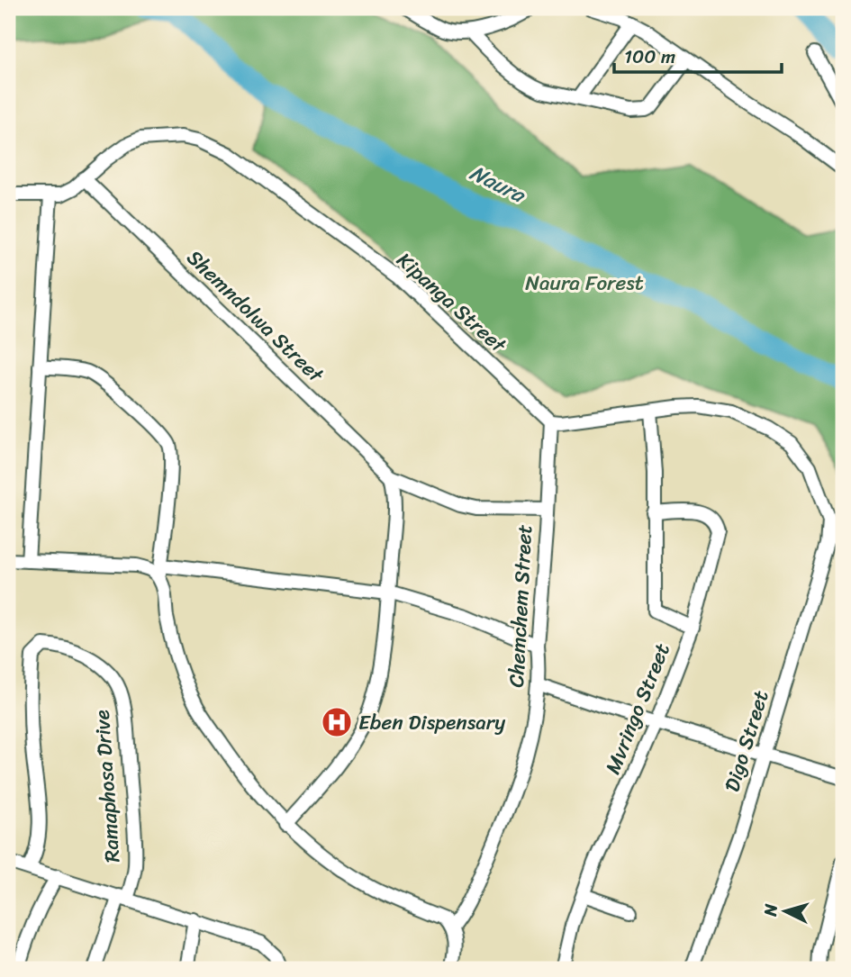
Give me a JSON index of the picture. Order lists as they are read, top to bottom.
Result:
{
  "streets": {
    "street": [
      "Kipanga Street",
      "Shemndolwa Street",
      "Chemchem Street",
      "Mvringo Street",
      "Digo Street",
      "Ramaphosa Drive"
    ]
  },
  "crossings": [
    ["Kipanga Street", "Shemndolwa Street"],
    ["Kipanga Street", "Chemchem Street"]
  ],
  "water": ["Naura"],
  "parks": ["Naura Forest"],
  "places": {
    "hospital": ["Eben Dispensary"]
  },
  "scale_bar": "100 m",
  "north": "left"
}
